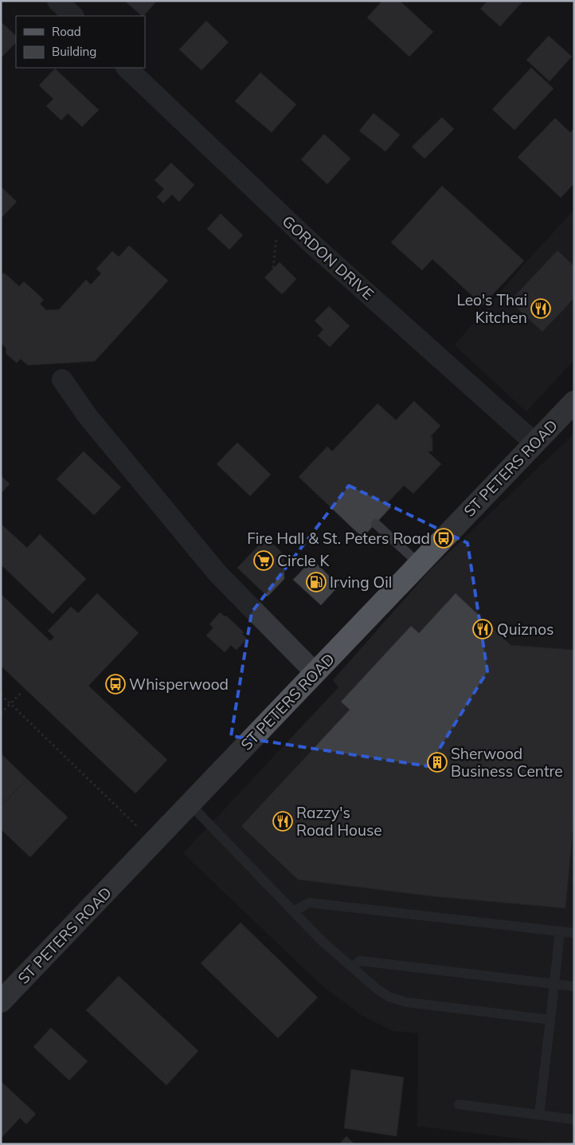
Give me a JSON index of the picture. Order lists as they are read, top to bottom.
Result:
{
  "streets": {
    "main road": ["ST PETERS ROAD"],
    "street": ["GORDON DRIVE"]
  },
  "crossings": [
    ["GORDON DRIVE", "ST PETERS ROAD"]
  ],
  "places": {
    "restaurant": ["Leo's Thai Kitchen", "Quiznos", "Razzy's Road House"],
    "bus stop": ["Fire Hall & St. Peters Road", "Whisperwood"],
    "supermarket": ["Circle K"],
    "fuel station": ["Irving Oil"],
    "building": ["Sherwood Business Centre"]
  },
  "legend": ["Road", "Building"]
}
